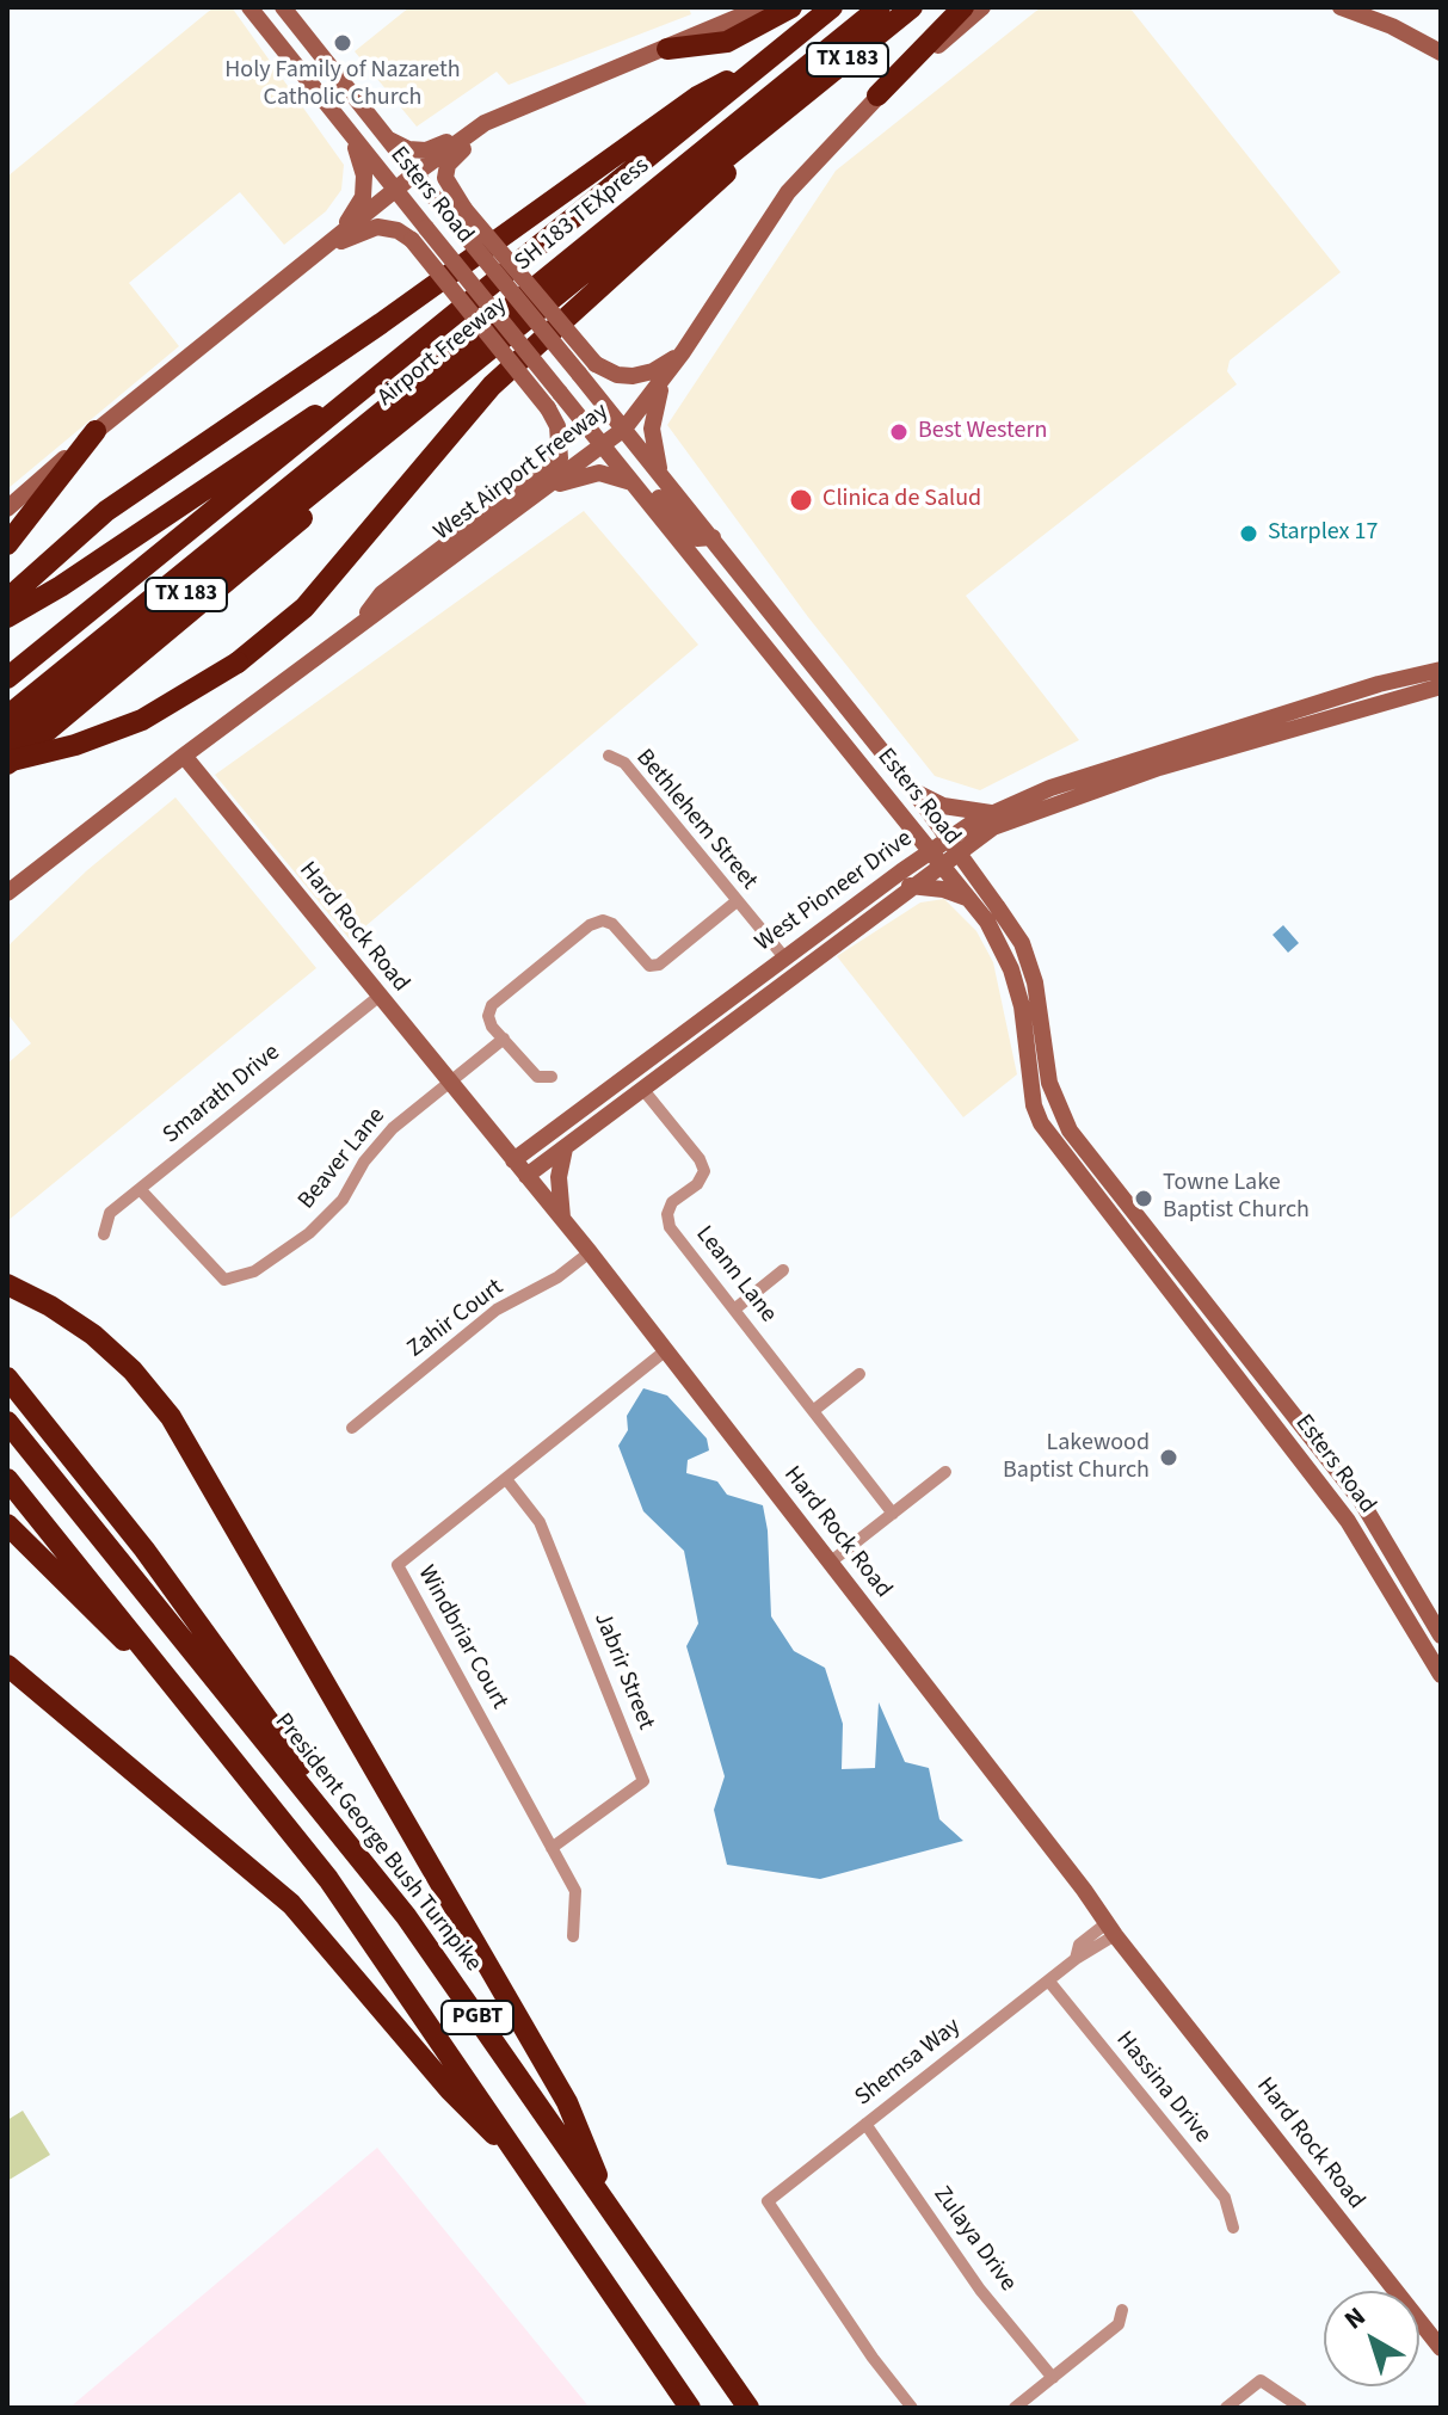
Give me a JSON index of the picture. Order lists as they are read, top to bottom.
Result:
{
  "streets": {
    "highway": [
      "TX 183",
      "SH 183 TEXpress",
      "Airport Freeway",
      "President George Bush Turnpike",
      "PGBT"
    ],
    "main road": [
      "Esters Road",
      "West Airport Freeway",
      "West Pioneer Drive",
      "Hard Rock Road"
    ],
    "street": [
      "Bethlehem Street",
      "Smarath Drive",
      "Beaver Lane",
      "Leann Lane",
      "Zahir Court",
      "Windbriar Court",
      "Jabrir Street",
      "Shemsa Way",
      "Hassina Drive",
      "Zulaya Drive"
    ]
  },
  "crossings": [
    ["Esters Road", "West Airport Freeway"],
    ["Esters Road", "West Pioneer Drive"],
    ["West Airport Freeway", "Hard Rock Road"],
    ["Bethlehem Street", "West Pioneer Drive"],
    ["West Pioneer Drive", "Hard Rock Road"],
    ["West Pioneer Drive", "Leann Lane"],
    ["Hard Rock Road", "Smarath Drive"],
    ["Hard Rock Road", "Beaver Lane"],
    ["Hard Rock Road", "Zahir Court"],
    ["Hard Rock Road", "Windbriar Court"],
    ["Hard Rock Road", "Shemsa Way"],
    ["Smarath Drive", "Beaver Lane"],
    ["Windbriar Court", "Jabrir Street"],
    ["Shemsa Way", "Hassina Drive"],
    ["Shemsa Way", "Zulaya Drive"]
  ],
  "places": [
    "Holy Family of Nazareth Catholic Church",
    "Best Western",
    "Clinica de Salud",
    "Starplex 17",
    "Towne Lake Baptist Church",
    "Lakewood Baptist Church"
  ],
  "north": "top left"
}
